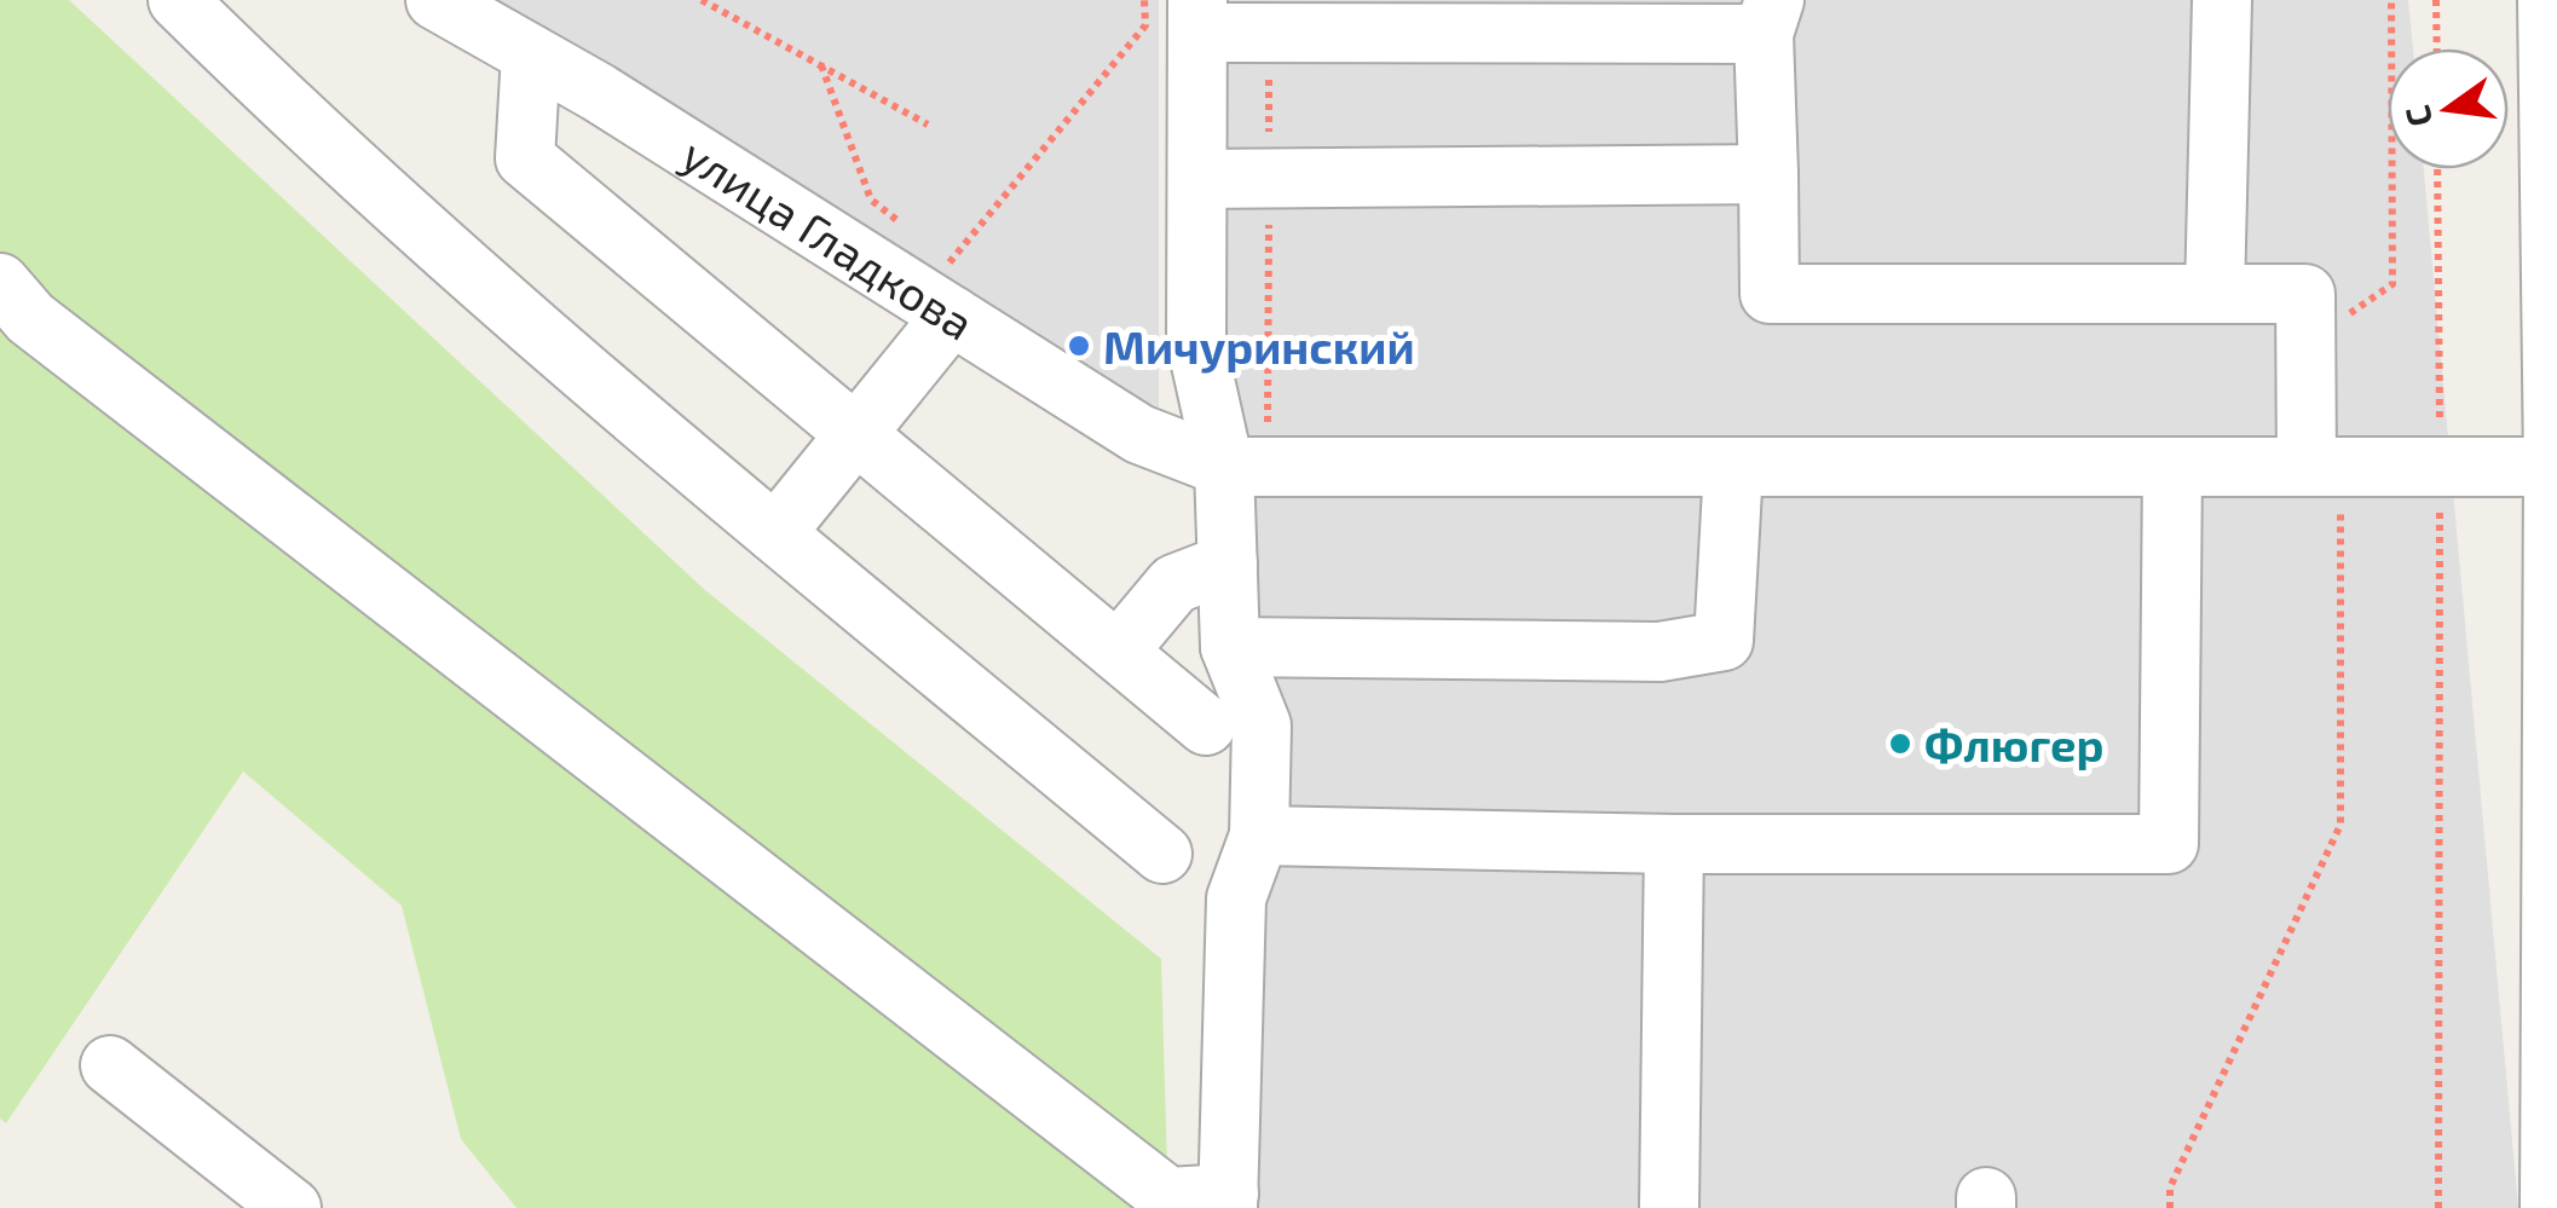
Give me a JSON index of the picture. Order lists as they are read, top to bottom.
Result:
{
  "streets": {
    "street": ["улица Гладкова"]
  },
  "places": ["Мичуринский", "Флюгер"],
  "north": "left"
}
